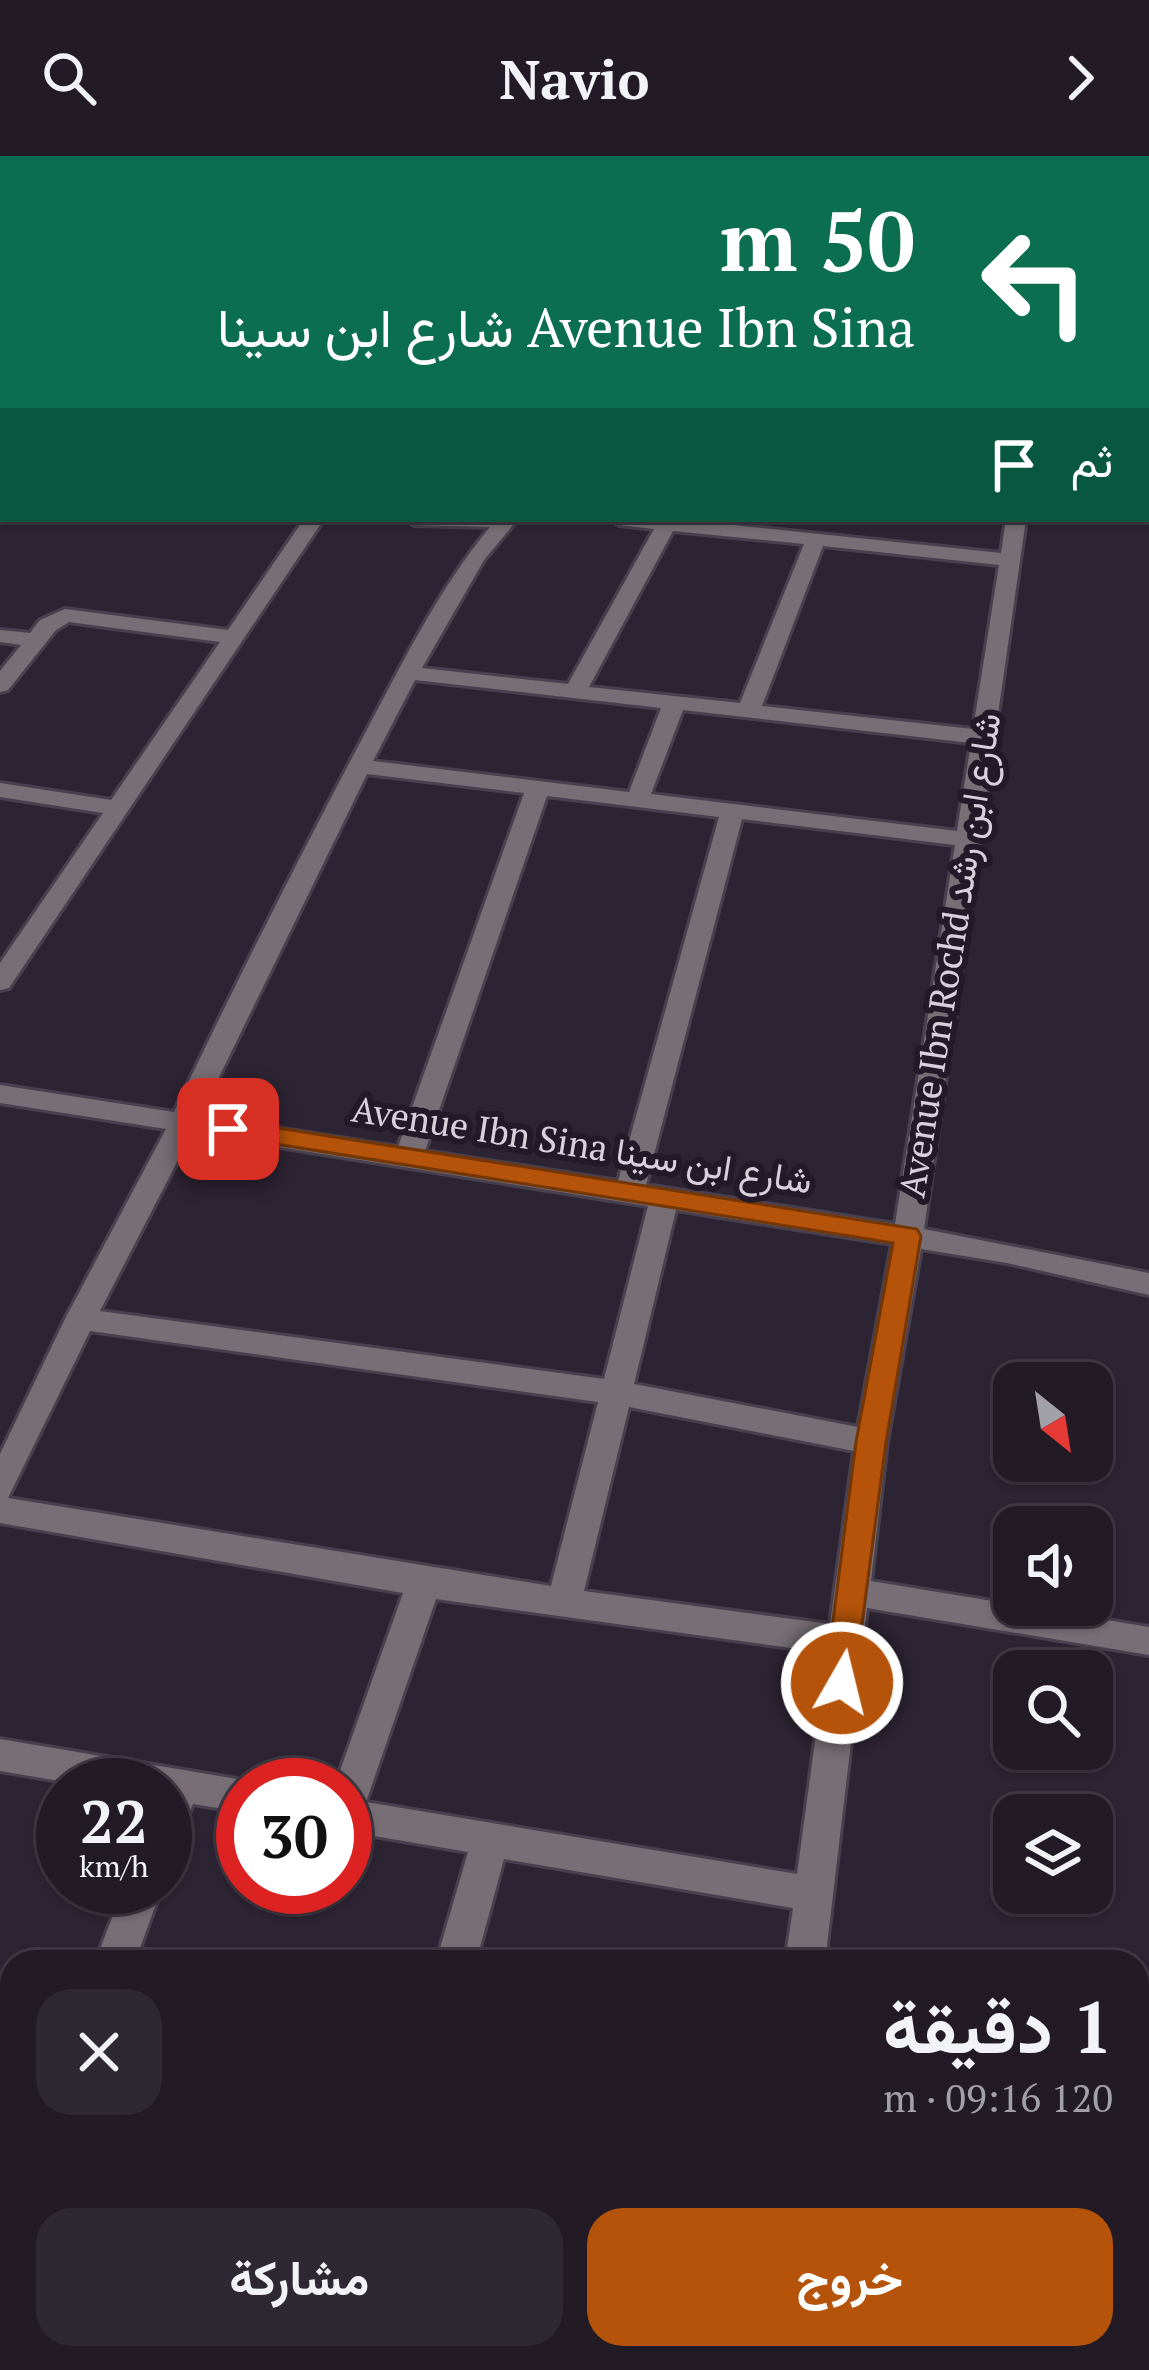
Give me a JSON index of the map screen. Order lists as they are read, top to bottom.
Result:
{
  "streets": {
    "street": ["Avenue Ibn Rochd شارع ابن رشد", "Avenue Ibn Sina شارع ابن سينا"]
  },
  "crossings": [
    ["Avenue Ibn Rochd شارع ابن رشد", "Avenue Ibn Sina شارع ابن سينا"]
  ],
  "north": "bottom right",
  "page": {
    "header": "Navio",
    "turn": ["50 m", "Avenue Ibn Sina شارع ابن سينا"],
    "then": "ثم",
    "speed": "22 km/h",
    "limit": "30",
    "heading": ["1 دقيقة", "120 m · 09:16"],
    "buttons": ["خروج", "مشاركة"]
  }
}
